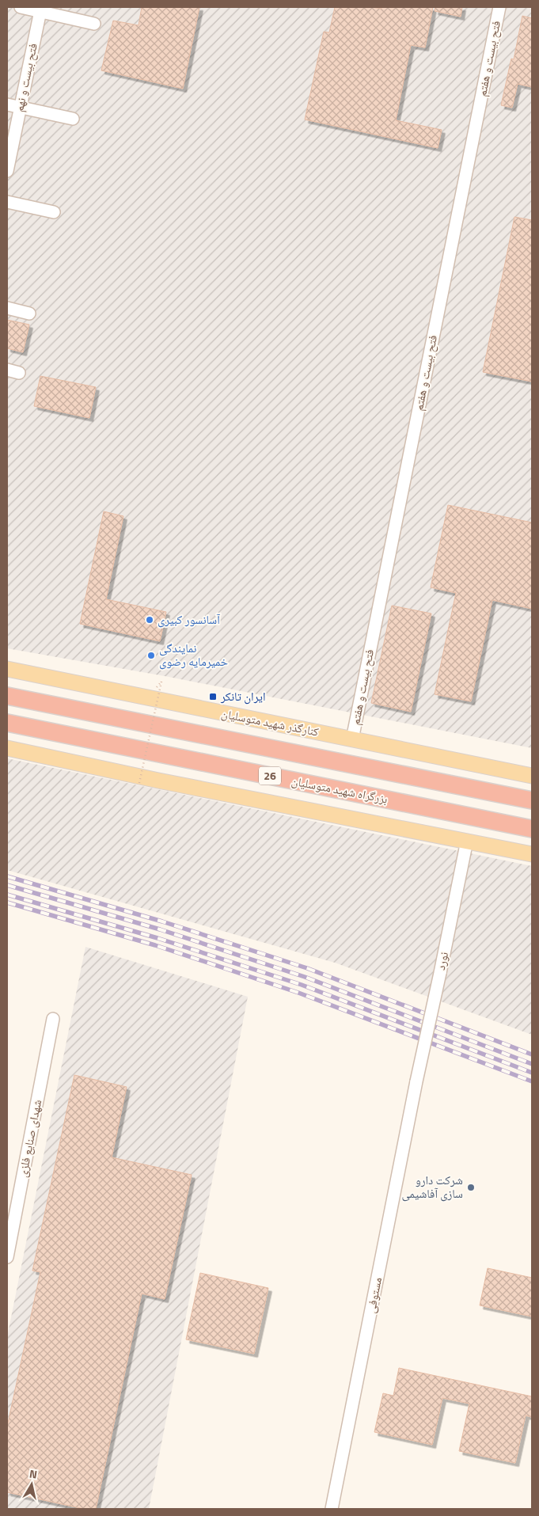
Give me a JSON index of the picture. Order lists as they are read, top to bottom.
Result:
{
  "streets": {
    "highway": ["26", "بزرگراه شهید متوسلیان"],
    "main road": ["کنارگذر شهید متوسلیان"],
    "street": [
      "فتح بیست و هفتم",
      "فتح بیست و نهم",
      "نورد",
      "شهدای صنایع فلزی",
      "مستوفی"
    ]
  },
  "crossings": [
    ["فتح بیست و هفتم", "کنارگذر شهید متوسلیان"],
    ["نورد", "مستوفی"]
  ],
  "places": {
    "other": ["آسانسور کبیری", "نمایندگی خمیرمایه رضوی", "شرکت دارو سازی آفاشیمی"],
    "transit": ["ایران تانکر"]
  },
  "north": "top"
}
